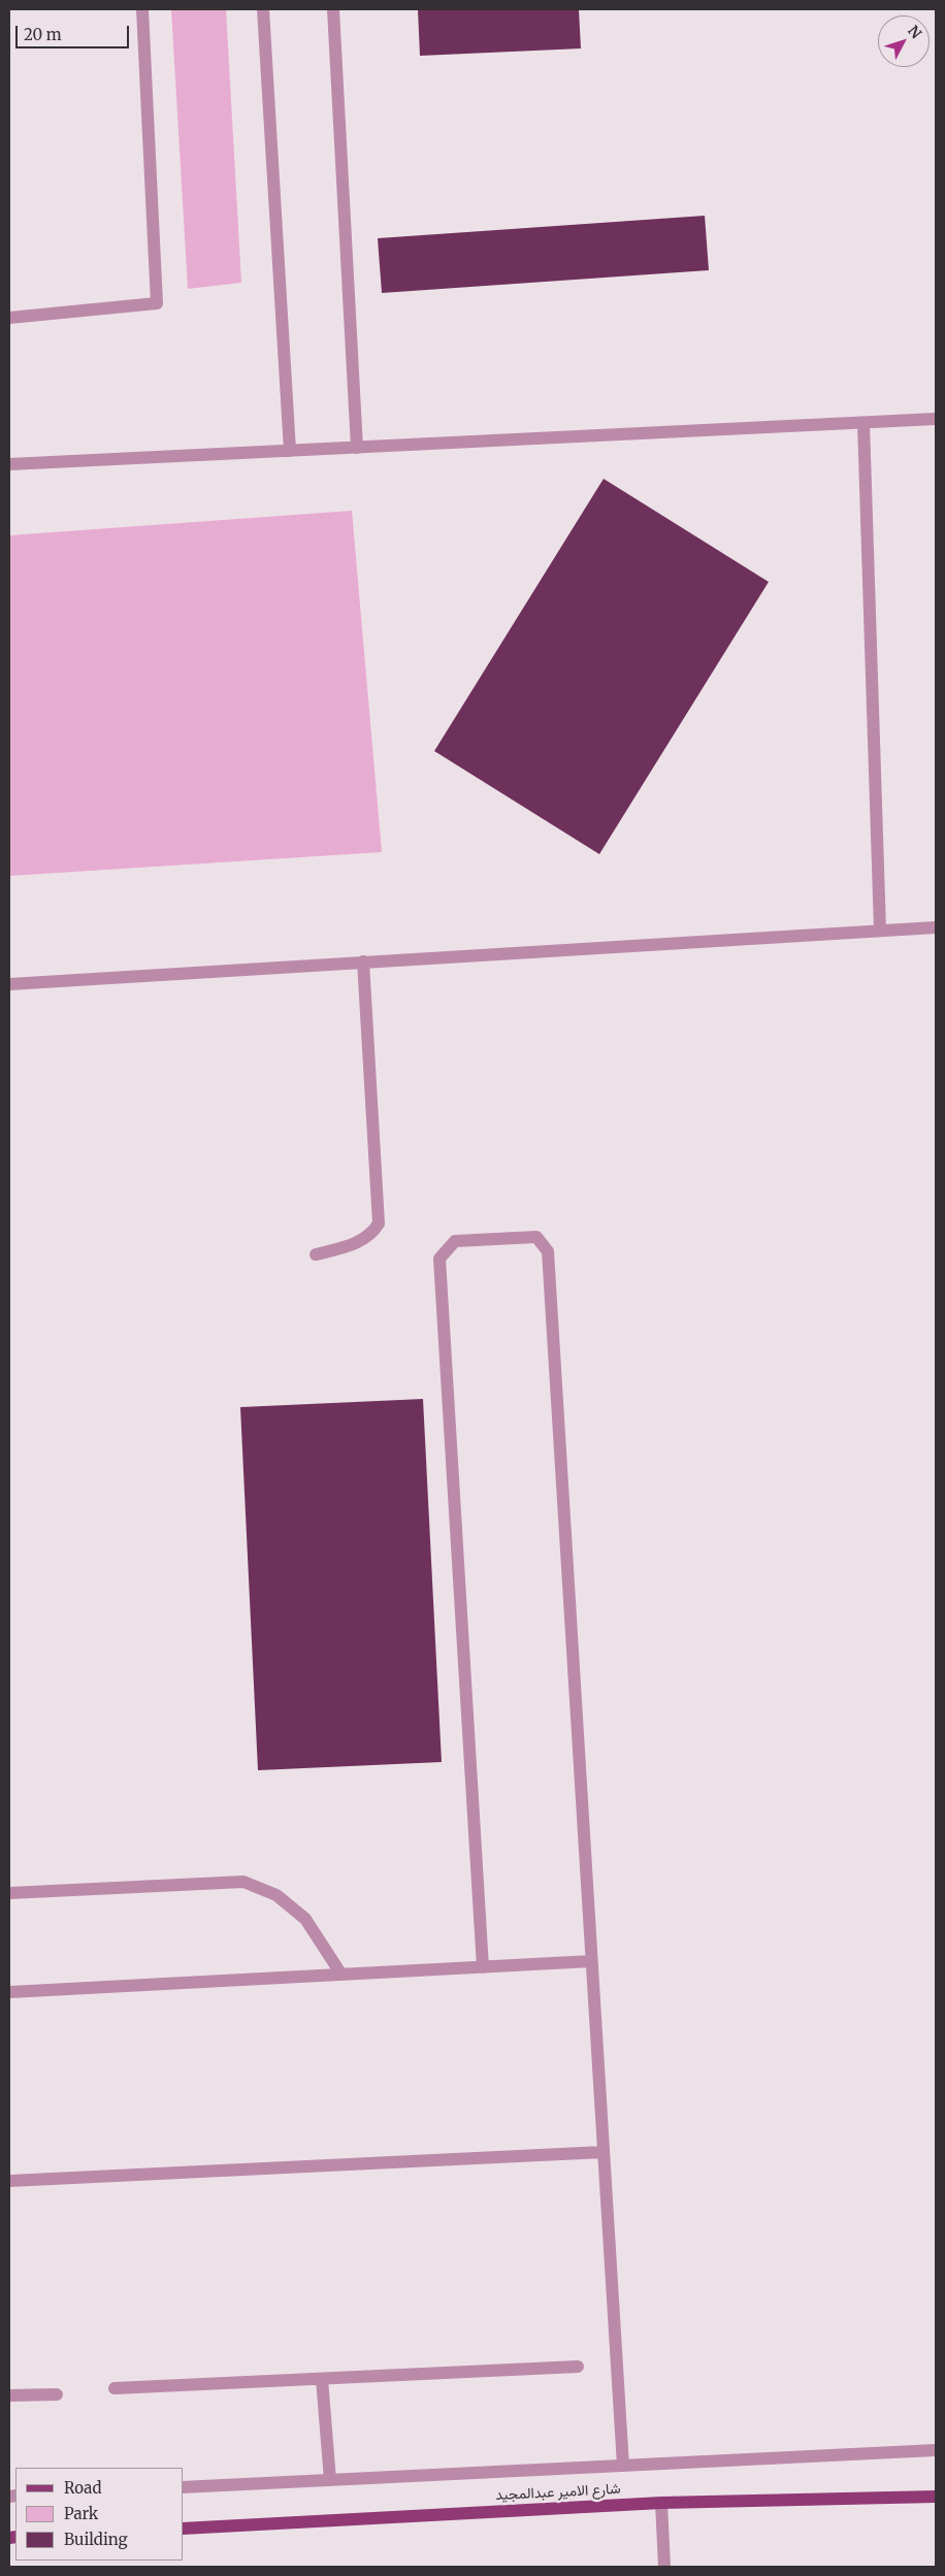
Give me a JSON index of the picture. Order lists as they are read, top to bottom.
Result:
{
  "streets": {
    "main road": ["شارع الامير عبدالمجيد"]
  },
  "legend": ["Road", "Park", "Building"],
  "scale_bar": "20 m",
  "north": "top right"
}
